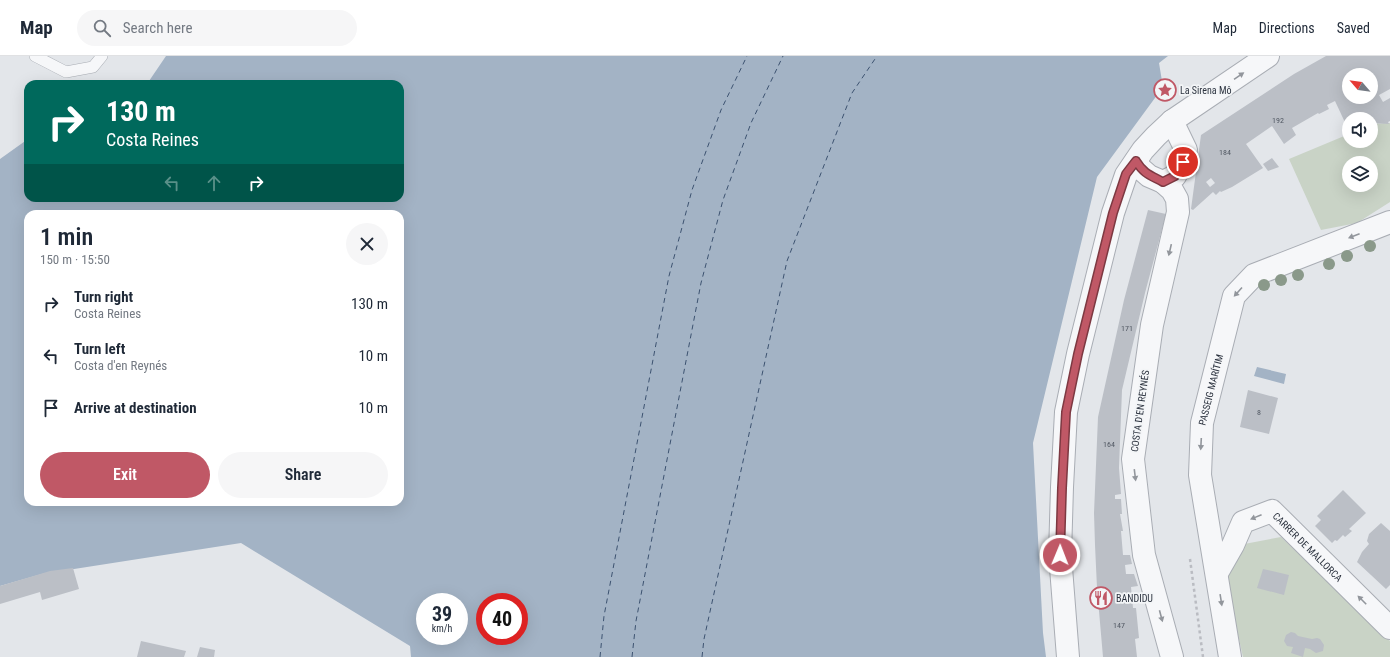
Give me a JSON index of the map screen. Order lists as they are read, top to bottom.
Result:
{
  "streets": {
    "street": ["PASSEIG MARÍTIM", "COSTA D'EN REYNÉS", "CARRER DE MALLORCA"]
  },
  "crossings": [
    ["PASSEIG MARÍTIM", "CARRER DE MALLORCA"]
  ],
  "places": {
    "place": ["La Sirena Mô"],
    "restaurant": ["BANDIDU"]
  },
  "house_numbers": [
    "192",
    "184",
    "171",
    "8",
    "164",
    "147"
  ],
  "north": "top left",
  "page": {
    "header": "Map",
    "search": "Search here",
    "nav": ["Map", "Directions", "Saved"],
    "turn": ["130 m", "Costa Reines"],
    "heading": ["1 min", "150 m · 15:50"],
    "list": [
      {
        "name": "Turn right",
        "note": "Costa Reines",
        "value": "130 m"
      },
      {
        "name": "Turn left",
        "note": "Costa d'en Reynés",
        "value": "10 m"
      },
      {
        "name": "Arrive at destination",
        "value": "10 m"
      }
    ],
    "buttons": ["Exit", "Share"],
    "speed": "39 km/h",
    "limit": "40"
  }
}
